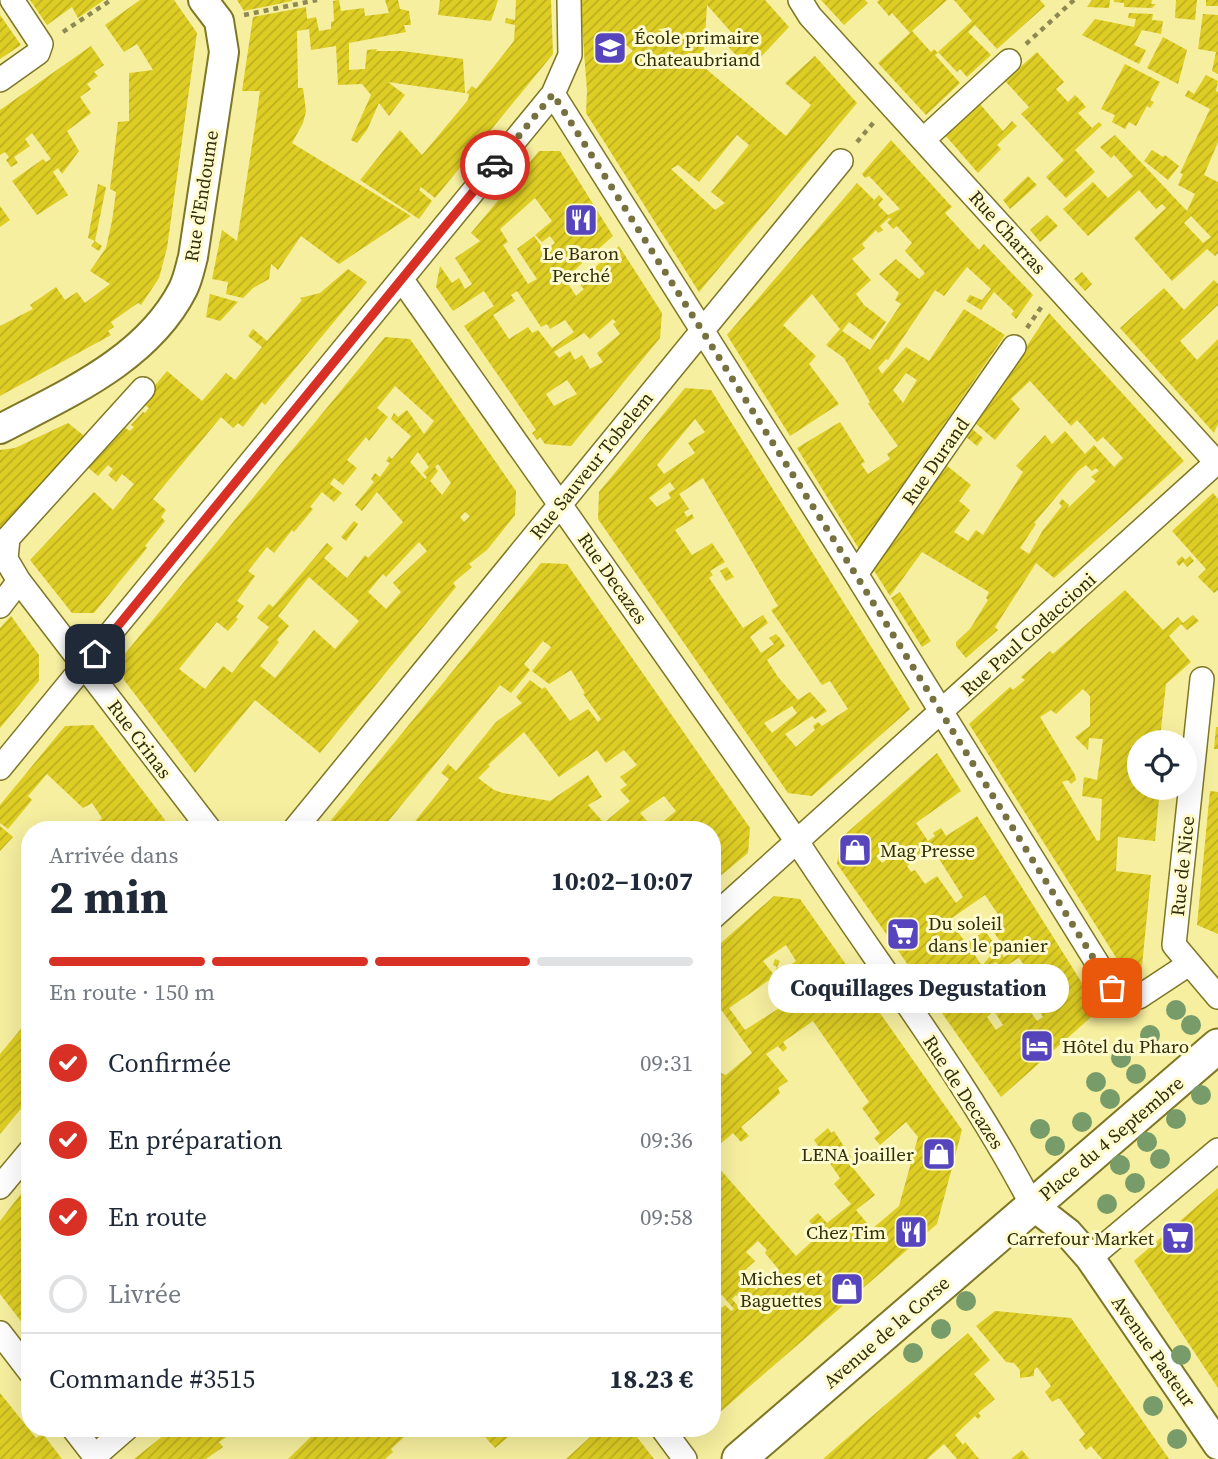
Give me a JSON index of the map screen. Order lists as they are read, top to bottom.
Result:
{
  "streets": {
    "main road": ["Place du 4 Septembre", "Avenue de la Corse"],
    "street": [
      "Rue d'Endoume",
      "Rue Charras",
      "Rue Durand",
      "Rue Sauveur Tobelem",
      "Rue Decazes",
      "Rue Paul Codaccioni",
      "Rue Crinas",
      "Rue de Nice",
      "Rue de Decazes",
      "Avenue Pasteur"
    ]
  },
  "crossings": [
    ["Rue Charras", "Rue Paul Codaccioni"],
    ["Rue Sauveur Tobelem", "Rue Decazes"],
    ["Rue Decazes", "Rue Paul Codaccioni"],
    ["Rue Decazes", "Rue de Decazes"],
    ["Rue Paul Codaccioni", "Rue de Decazes"],
    ["Rue de Decazes", "Place du 4 Septembre"],
    ["Rue de Decazes", "Avenue de la Corse"],
    ["Place du 4 Septembre", "Avenue de la Corse"],
    ["Place du 4 Septembre", "Avenue Pasteur"]
  ],
  "places": {
    "school or university": ["École primaire Chateaubriand"],
    "restaurant": ["Le Baron Perché", "Chez Tim"],
    "shop": ["Mag Presse", "LENA joailler", "Miches et Baguettes"],
    "supermarket": ["Du soleil dans le panier", "Carrefour Market"],
    "other": ["Coquillages Degustation"],
    "hotel": ["Hôtel du Pharo"]
  },
  "page": {
    "heading": ["2 min", "Arrivée dans", "10:02–10:07"],
    "panel": ["Commande #3515", "18.23 €"],
    "bar": "En route · 150 m",
    "bubble": "Coquillages Degustation",
    "list": [
      ["Confirmée", "09:31"],
      ["En préparation", "09:36"],
      ["En route", "09:58"],
      "Livrée"
    ]
  }
}
